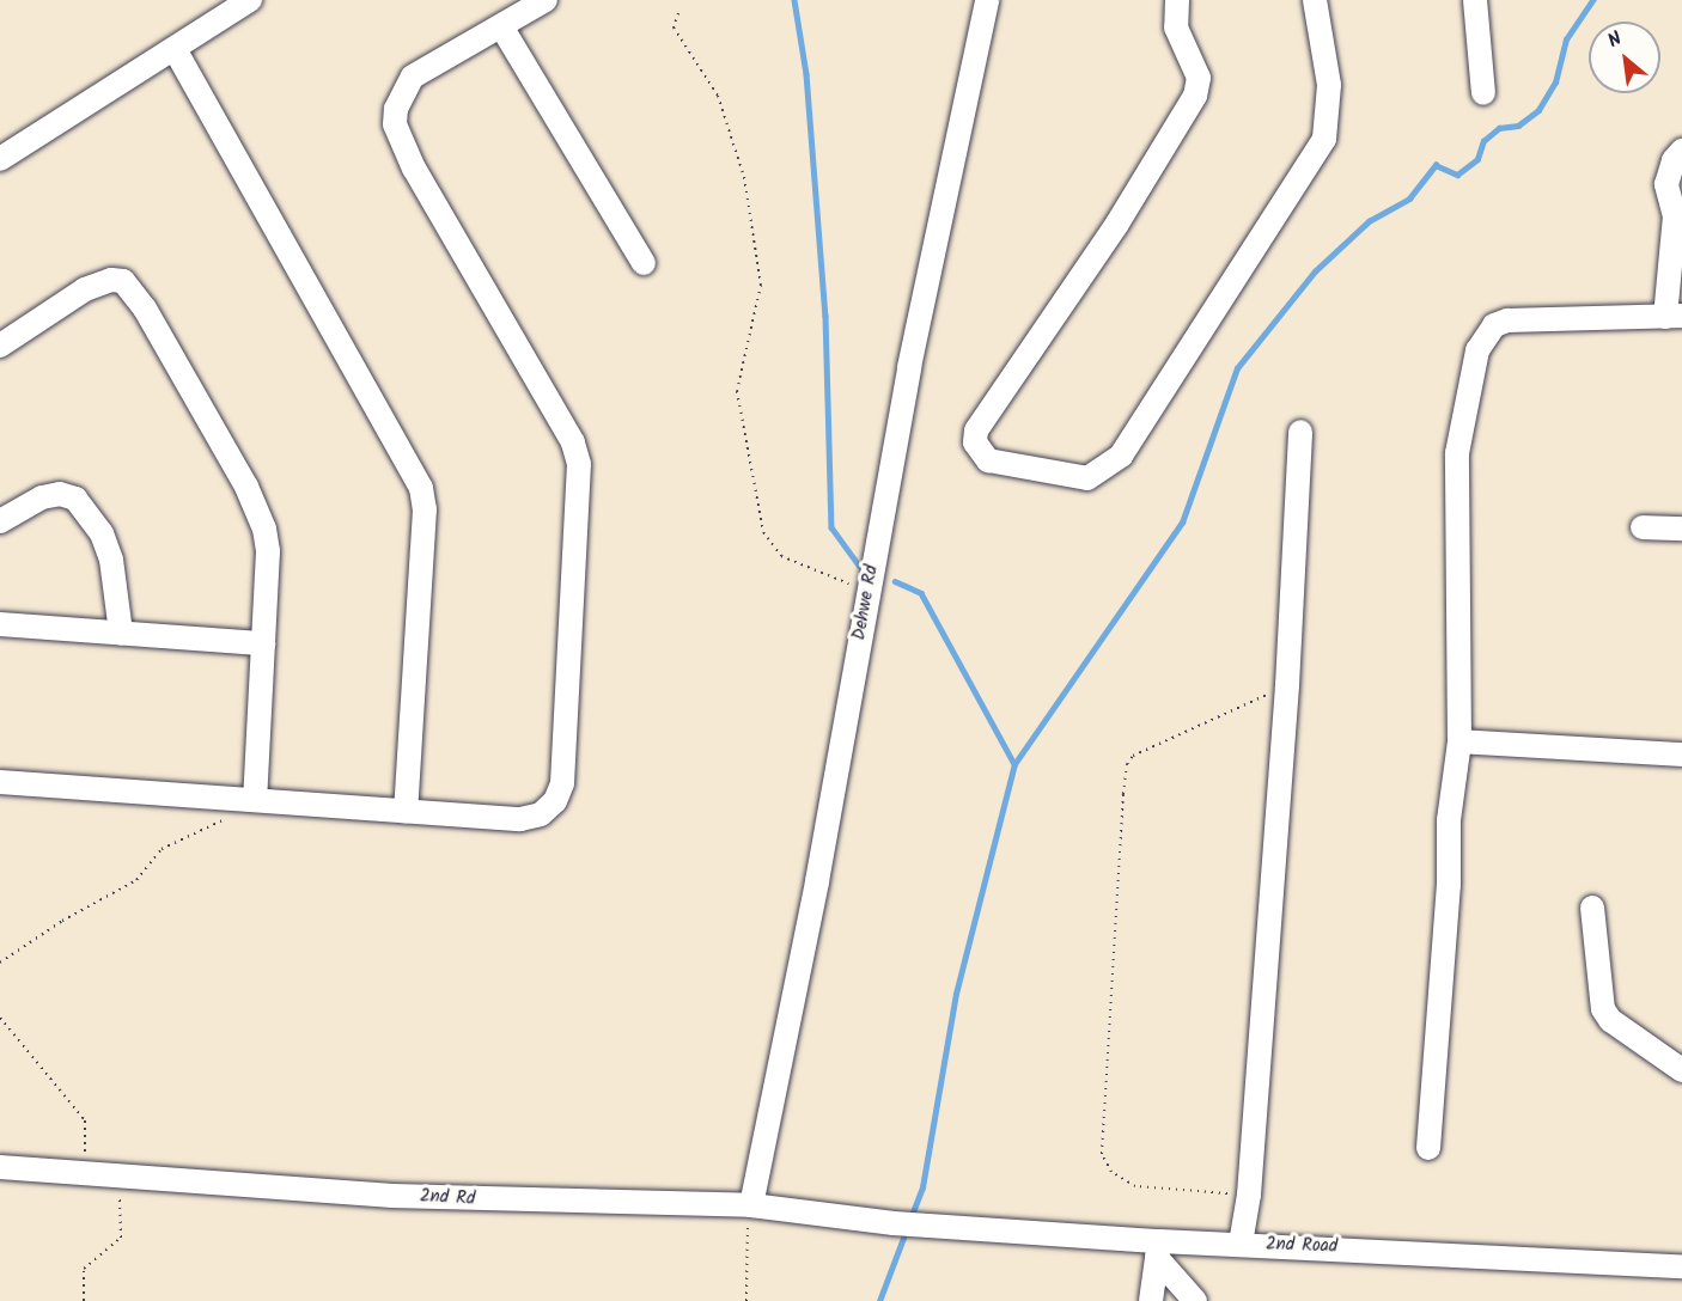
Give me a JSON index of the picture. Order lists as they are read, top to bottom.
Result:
{
  "streets": {
    "street": ["Dehwe Rd", "2nd Rd", "2nd Road"]
  },
  "crossings": [
    ["Dehwe Rd", "2nd Rd"],
    ["2nd Rd", "2nd Road"]
  ],
  "north": "top left"
}
